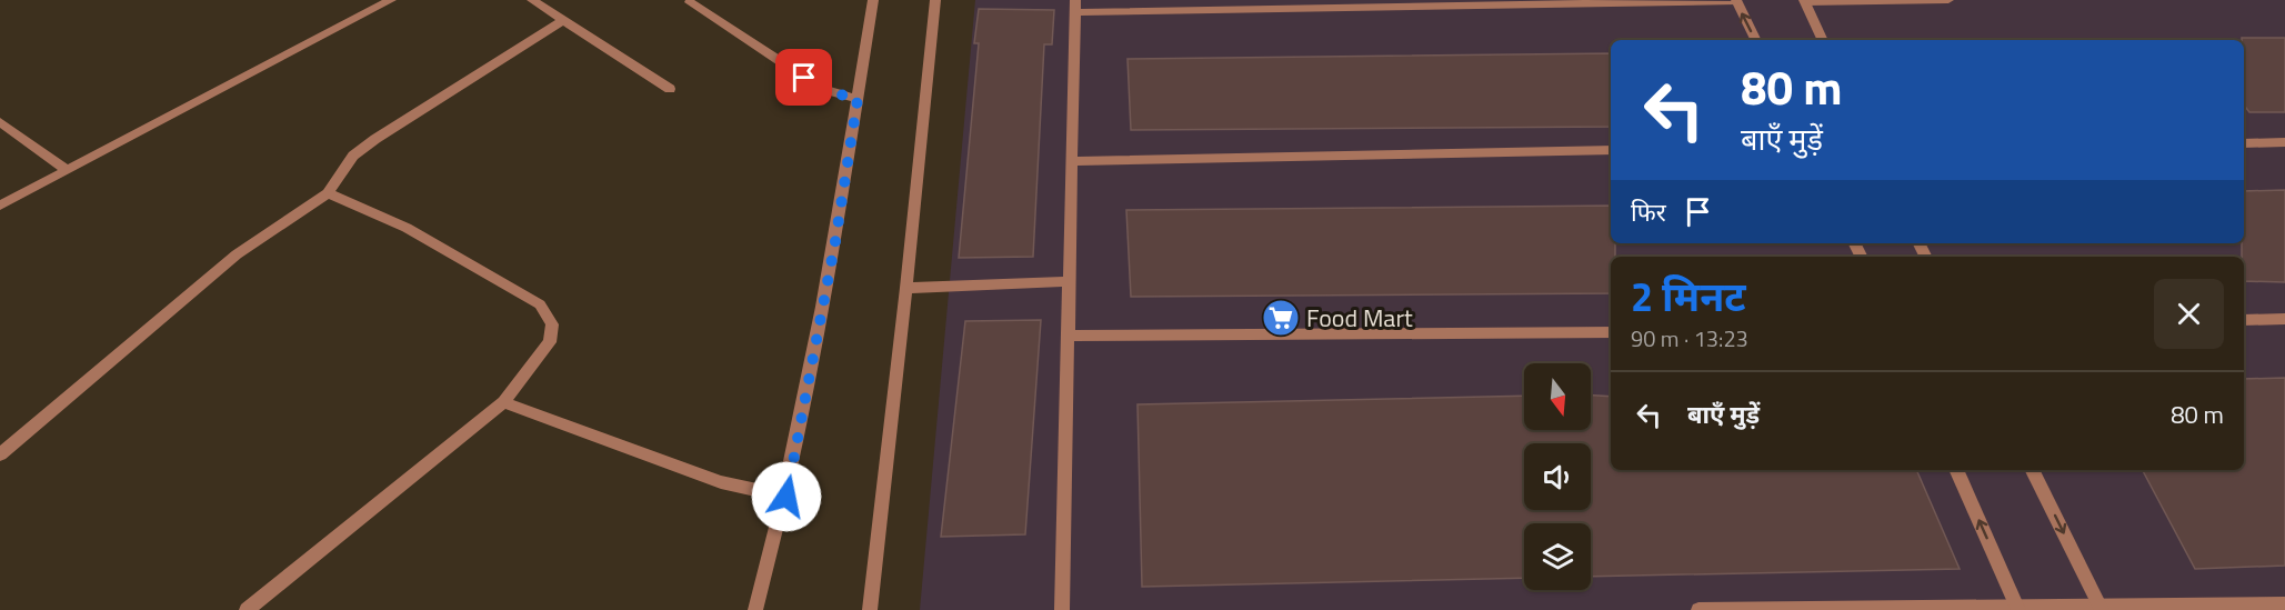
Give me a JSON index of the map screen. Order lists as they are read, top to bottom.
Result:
{
  "places": {
    "supermarket": ["Food Mart"]
  },
  "north": "bottom",
  "page": {
    "turn": ["80 m", "बाएँ मुड़ें"],
    "then": "फिर",
    "heading": ["2 मिनट", "90 m · 13:23"],
    "list": [
      {
        "name": "बाएँ मुड़ें",
        "value": "80 m"
      }
    ]
  }
}
